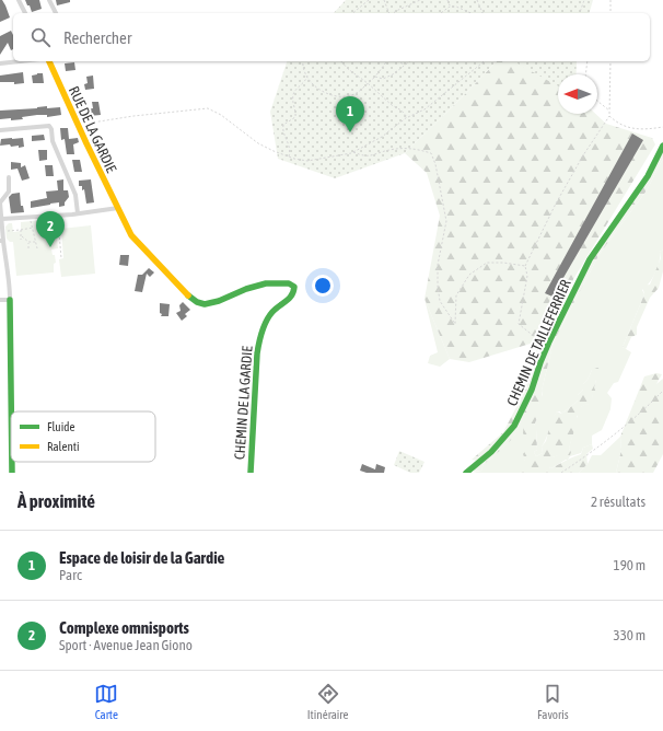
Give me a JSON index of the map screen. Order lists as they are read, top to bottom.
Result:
{
  "streets": {
    "street": ["RUE DE LA GARDIE", "CHEMIN DE TAILLEFERRIER", "CHEMIN DE LA GARDIE"]
  },
  "crossings": [
    ["RUE DE LA GARDIE", "CHEMIN DE LA GARDIE"]
  ],
  "legend": ["Fluide", "Ralenti"],
  "north": "left",
  "page": {
    "search": "Rechercher",
    "pins": ["1", "2"],
    "heading": ["À proximité", "2 résultats"],
    "list": [
      {
        "mark": "1",
        "name": "Espace de loisir de la Gardie",
        "note": "Parc",
        "value": "190 m"
      },
      {
        "mark": "2",
        "name": "Complexe omnisports",
        "note": "Sport · Avenue Jean Giono",
        "value": "330 m"
      }
    ],
    "nav": ["Carte", "Itinéraire", "Favoris"]
  }
}
